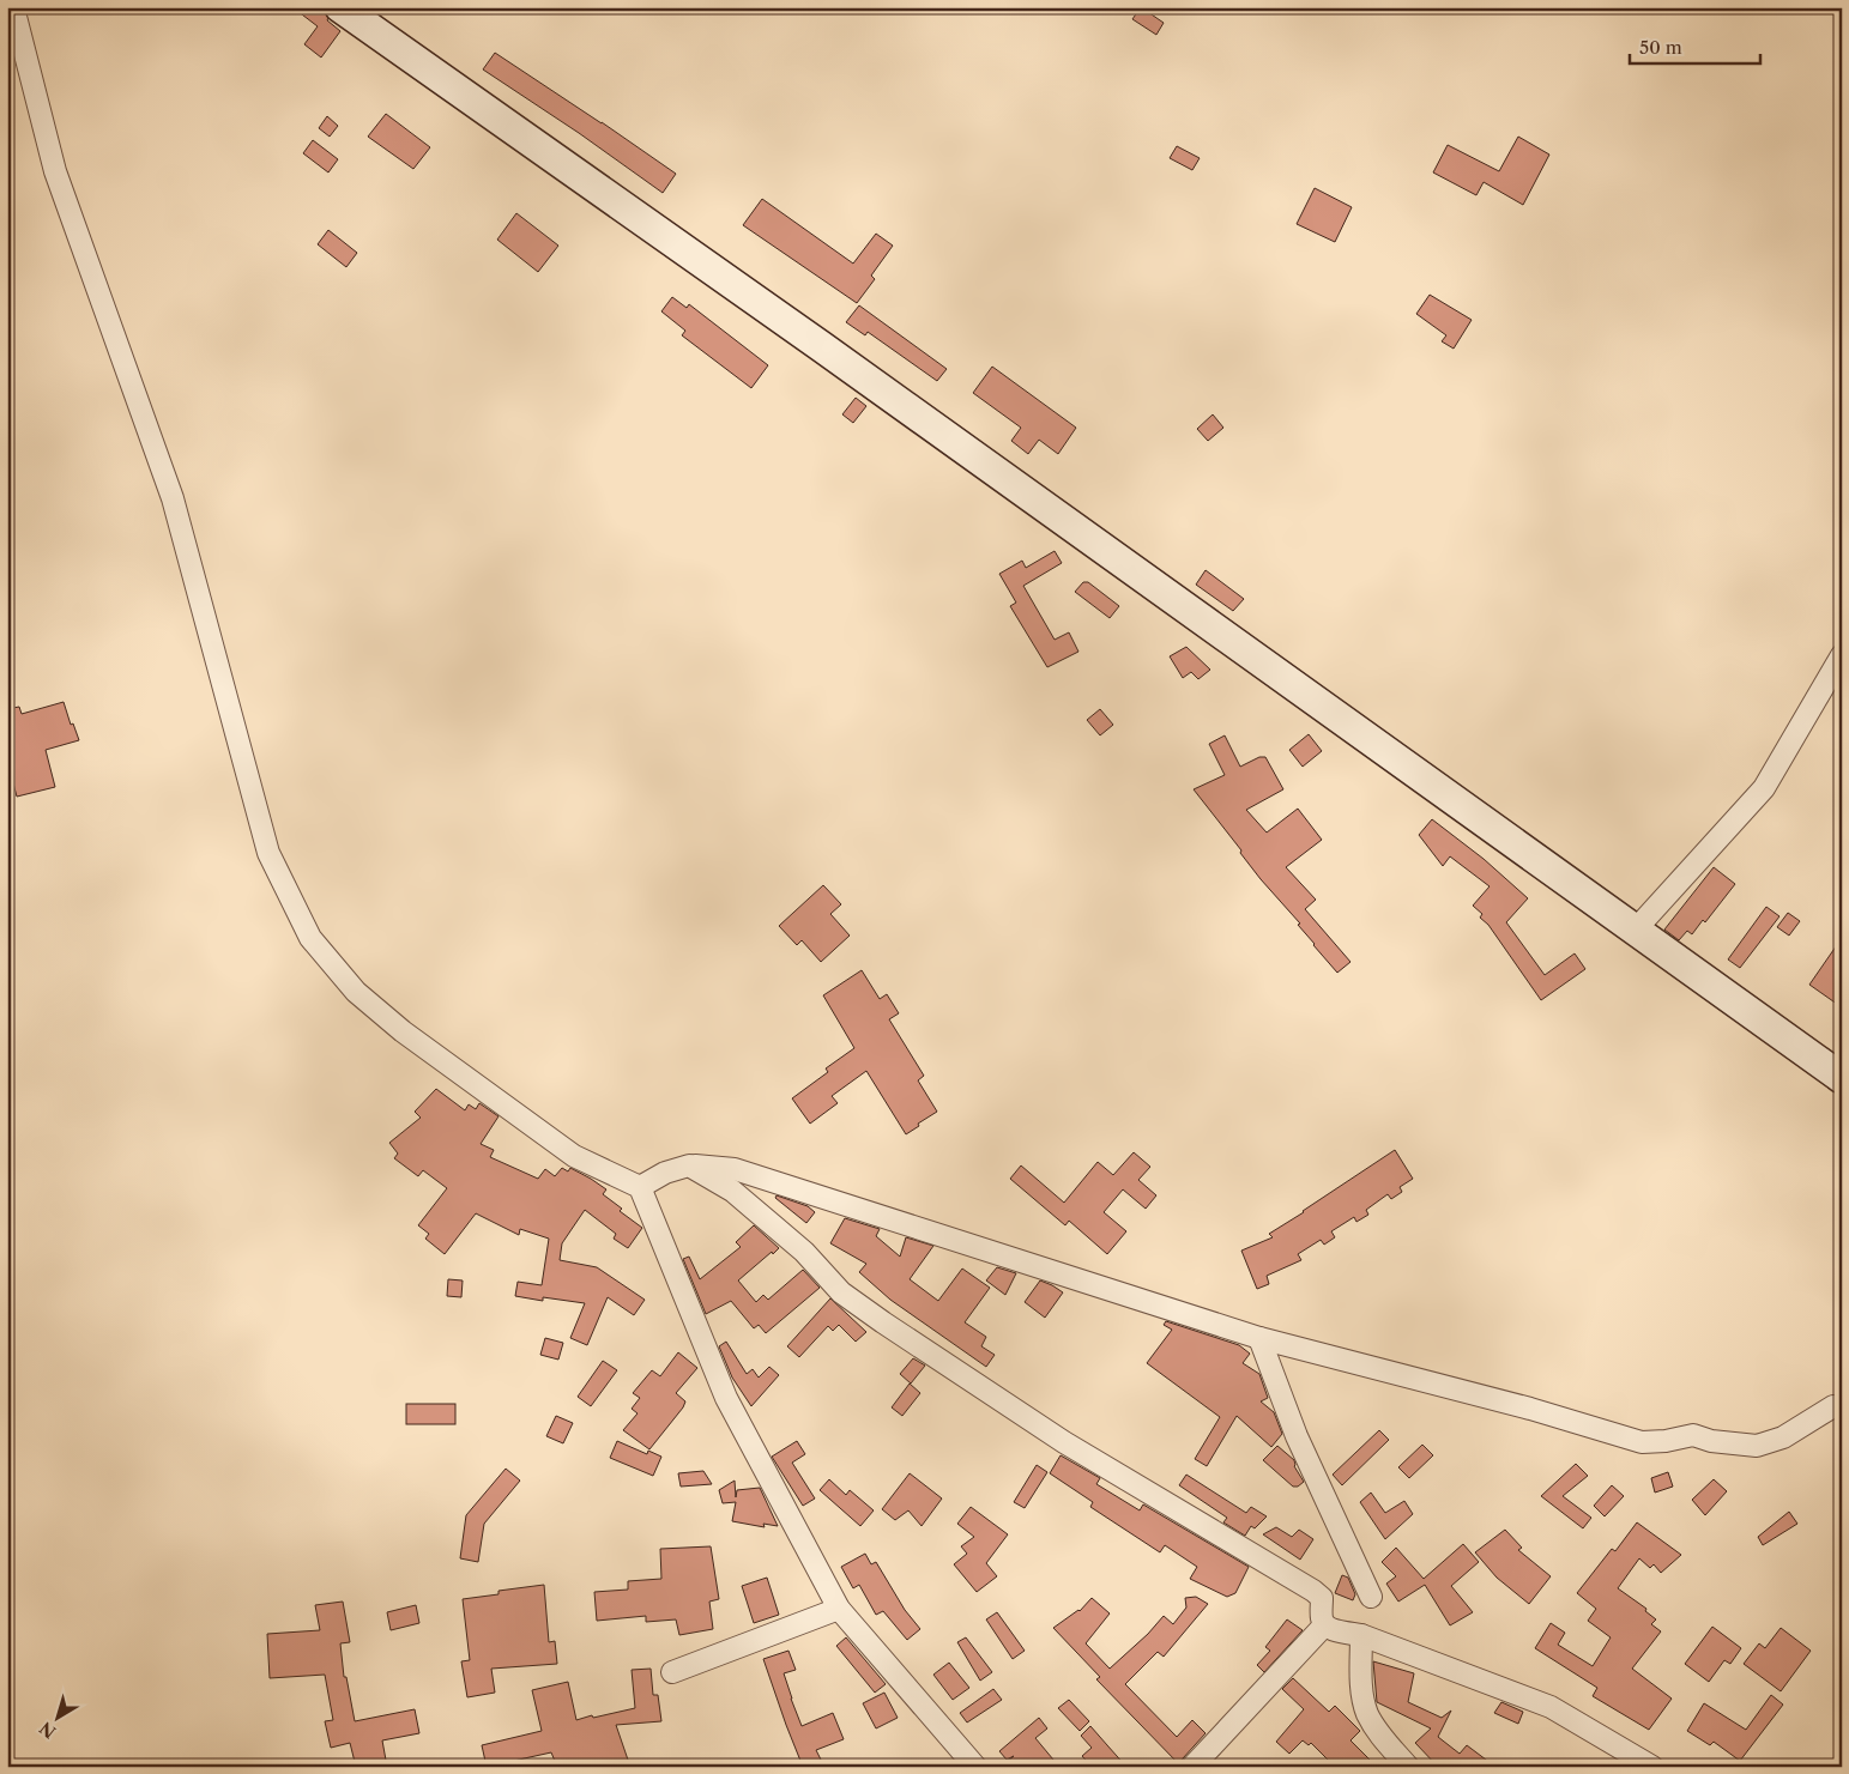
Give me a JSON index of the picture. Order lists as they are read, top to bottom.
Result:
{
  "scale_bar": "50 m",
  "north": "bottom left"
}
